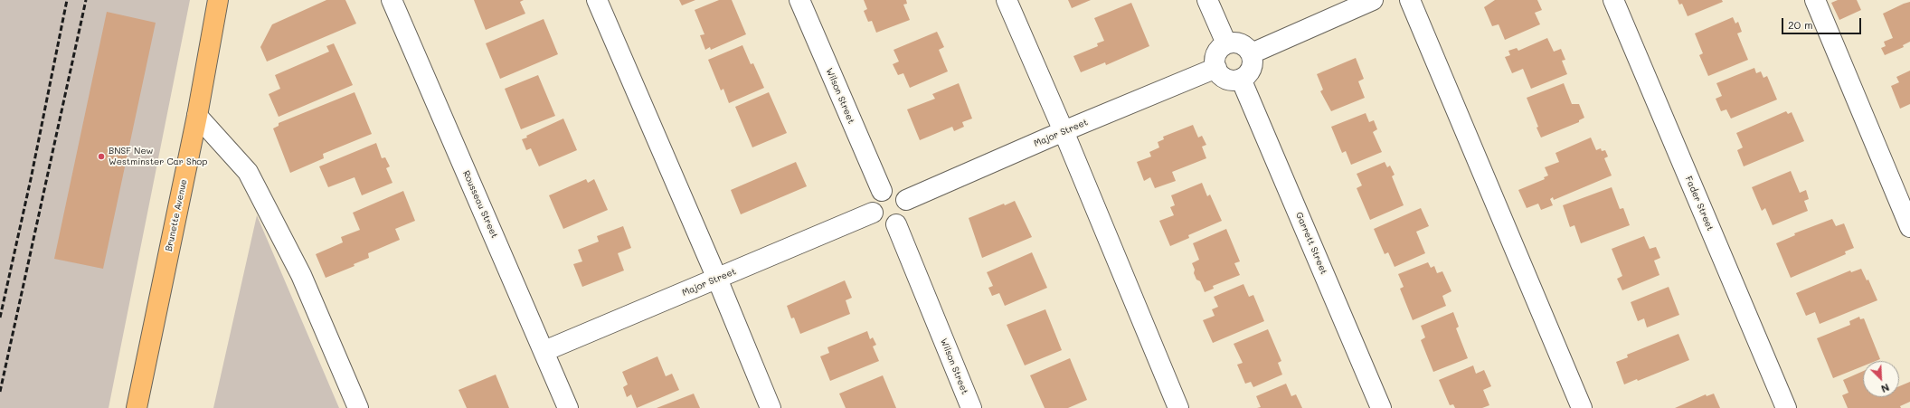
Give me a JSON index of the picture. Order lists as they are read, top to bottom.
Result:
{
  "streets": {
    "main road": ["Brunette Avenue"],
    "street": [
      "Wilson Street",
      "Major Street",
      "Fader Street",
      "Rousseau Street",
      "Garrett Street"
    ]
  },
  "crossings": [
    ["Wilson Street", "Major Street"],
    ["Major Street", "Rousseau Street"],
    ["Major Street", "Garrett Street"]
  ],
  "places": ["BNSF New Westminster Car Shop"],
  "scale_bar": "20 m",
  "north": "bottom right"
}
